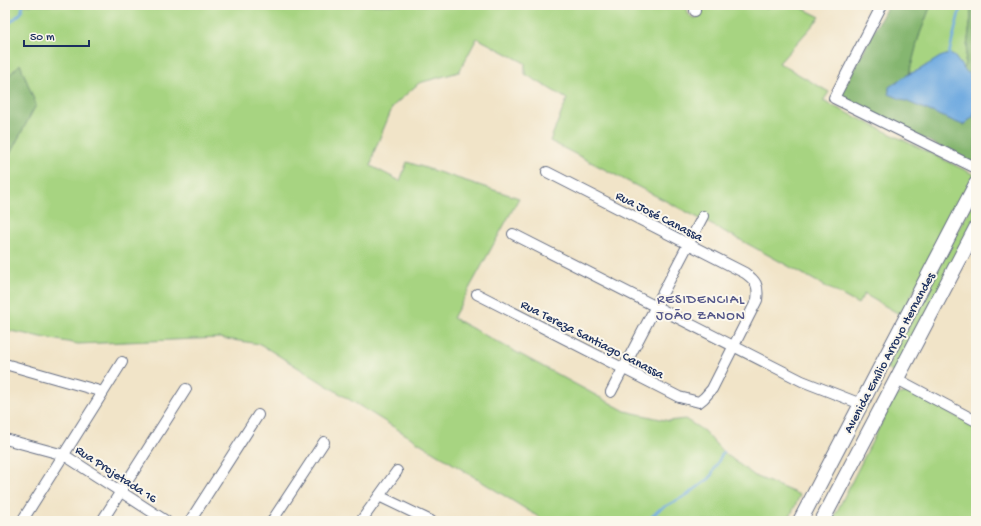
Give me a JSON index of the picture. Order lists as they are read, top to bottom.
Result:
{
  "streets": {
    "main road": ["Avenida Emílio Arroyo Hernandes"],
    "street": ["Rua José Canassa", "Rua Tereza Santiago Canassa", "Rua Projetada 16"]
  },
  "crossings": [
    ["Rua José Canassa", "Rua Tereza Santiago Canassa"]
  ],
  "districts": ["RESIDENCIAL JOÃO ZANON"],
  "scale_bar": "50 m"
}
